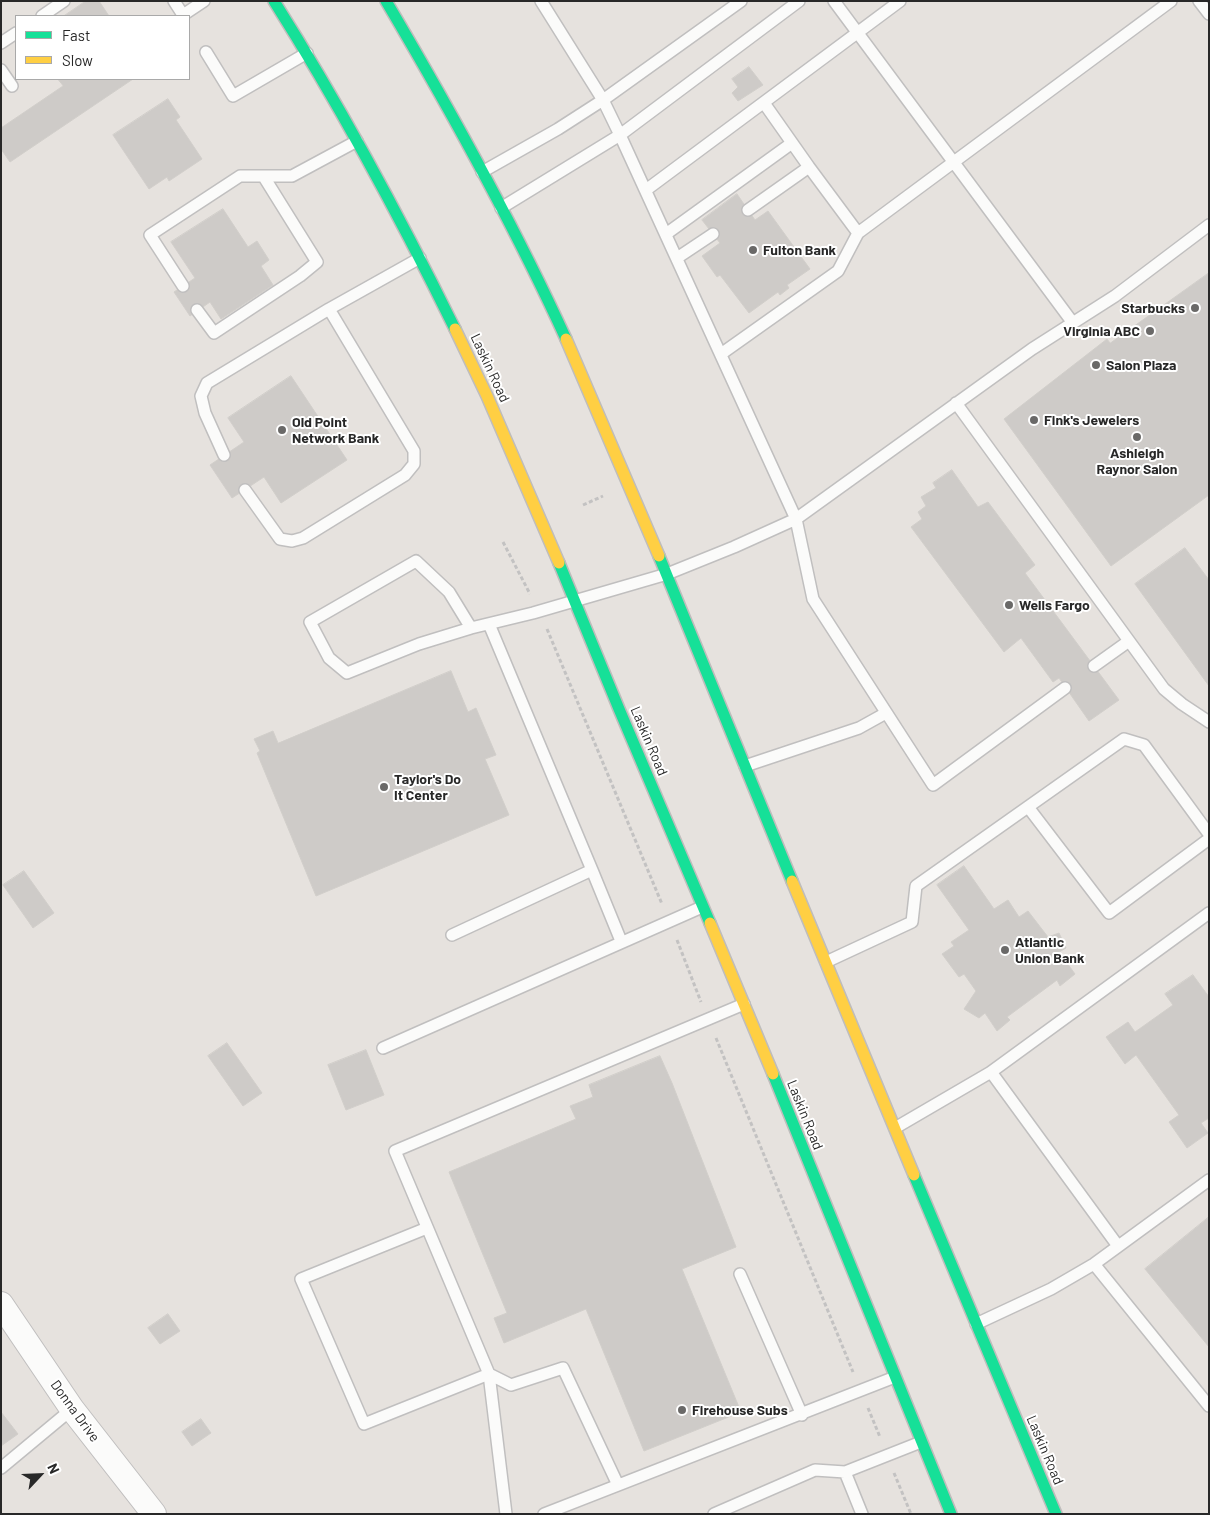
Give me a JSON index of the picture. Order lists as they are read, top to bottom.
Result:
{
  "streets": {
    "main road": ["Laskin Road"],
    "street": ["Donna Drive"]
  },
  "places": [
    "Fulton Bank",
    "Starbucks",
    "Virginia ABC",
    "Salon Plaza",
    "Fink's Jewelers",
    "Old Point Network Bank",
    "Ashleigh Raynor Salon",
    "Wells Fargo",
    "Taylor's Do It Center",
    "Atlantic Union Bank",
    "Firehouse Subs"
  ],
  "legend": ["Fast", "Slow"],
  "north": "top right"
}
